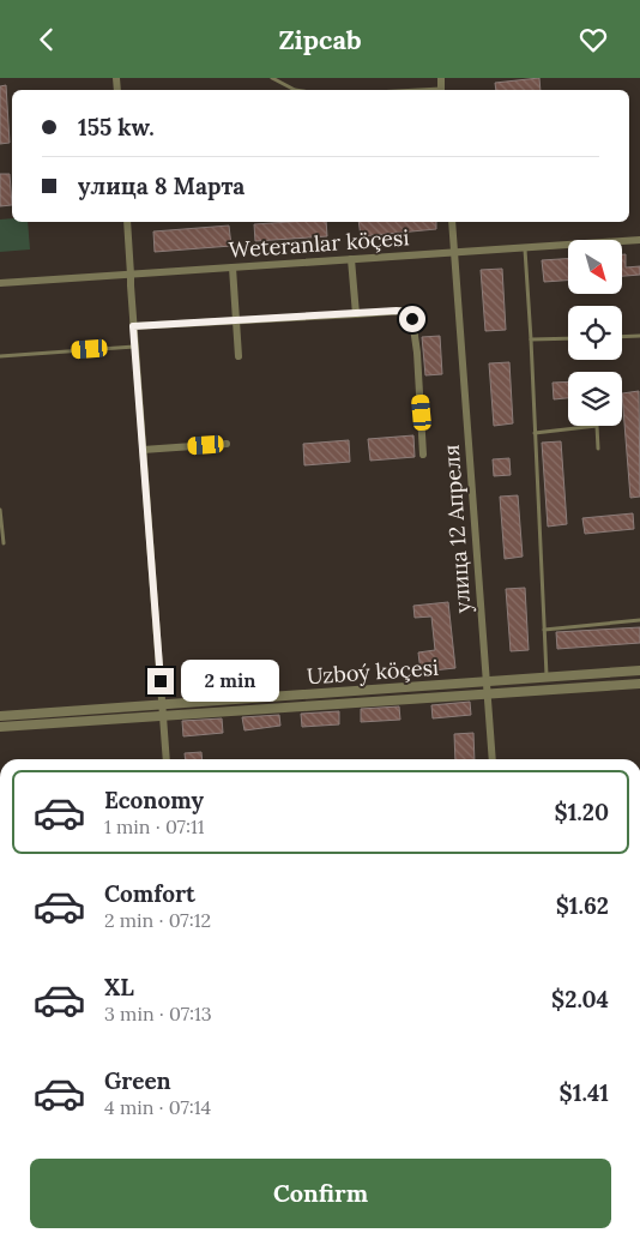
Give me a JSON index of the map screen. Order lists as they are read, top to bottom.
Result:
{
  "streets": {
    "street": ["Weteranlar köçesi", "улица 12 Апреля", "Uzboý köçesi"]
  },
  "crossings": [
    ["Weteranlar köçesi", "улица 12 Апреля"],
    ["улица 12 Апреля", "Uzboý köçesi"]
  ],
  "north": "bottom right",
  "page": {
    "header": "Zipcab",
    "banner": ["155 kw.", "улица 8 Марта"],
    "bubble": "2 min",
    "list": [
      {
        "name": "Economy",
        "note": "1 min · 07:11",
        "value": "$1.20"
      },
      {
        "name": "Comfort",
        "note": "2 min · 07:12",
        "value": "$1.62"
      },
      {
        "name": "XL",
        "note": "3 min · 07:13",
        "value": "$2.04"
      },
      {
        "name": "Green",
        "note": "4 min · 07:14",
        "value": "$1.41"
      }
    ],
    "buttons": "Confirm"
  }
}
